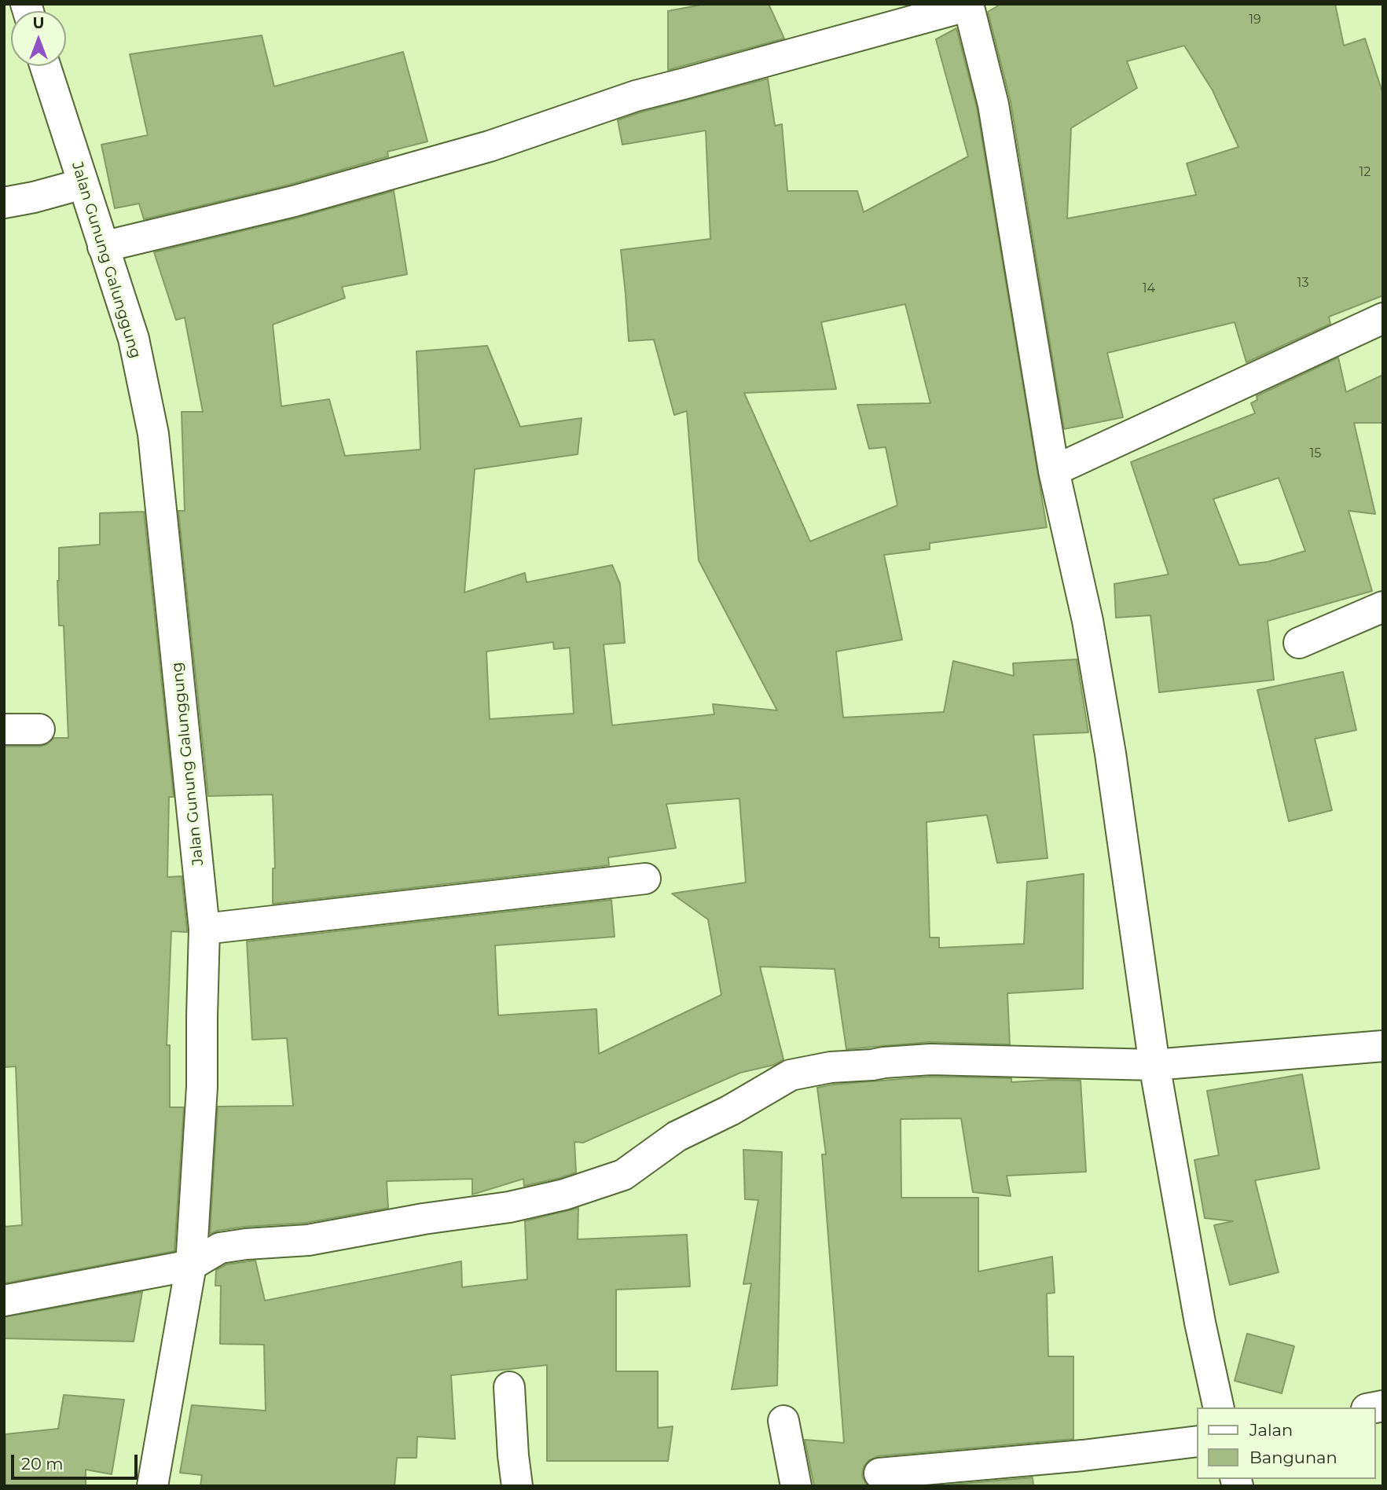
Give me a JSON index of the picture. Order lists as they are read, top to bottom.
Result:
{
  "streets": {
    "street": ["Jalan Gunung Galunggung"]
  },
  "house_numbers": [
    "19",
    "12",
    "13",
    "14",
    "15"
  ],
  "legend": ["Jalan", "Bangunan"],
  "scale_bar": "20 m",
  "north": "top"
}
